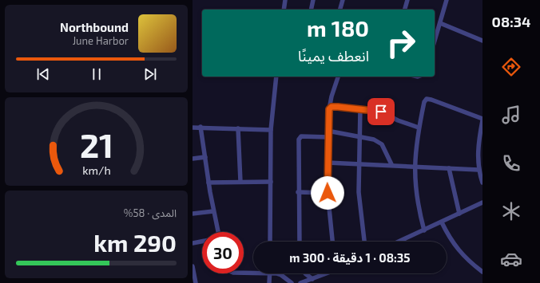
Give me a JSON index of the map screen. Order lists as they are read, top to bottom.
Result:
{
  "page": {
    "tabs": "08:34",
    "turn": ["180 m", "انعطف يمينًا"],
    "song": ["Northbound", "June Harbor"],
    "tile": ["المدى · 58%", "290 km"],
    "limit": "30",
    "trip": "08:35 · 1 دقيقة · 300 m",
    "gauge": ["21", "km/h"]
  }
}
